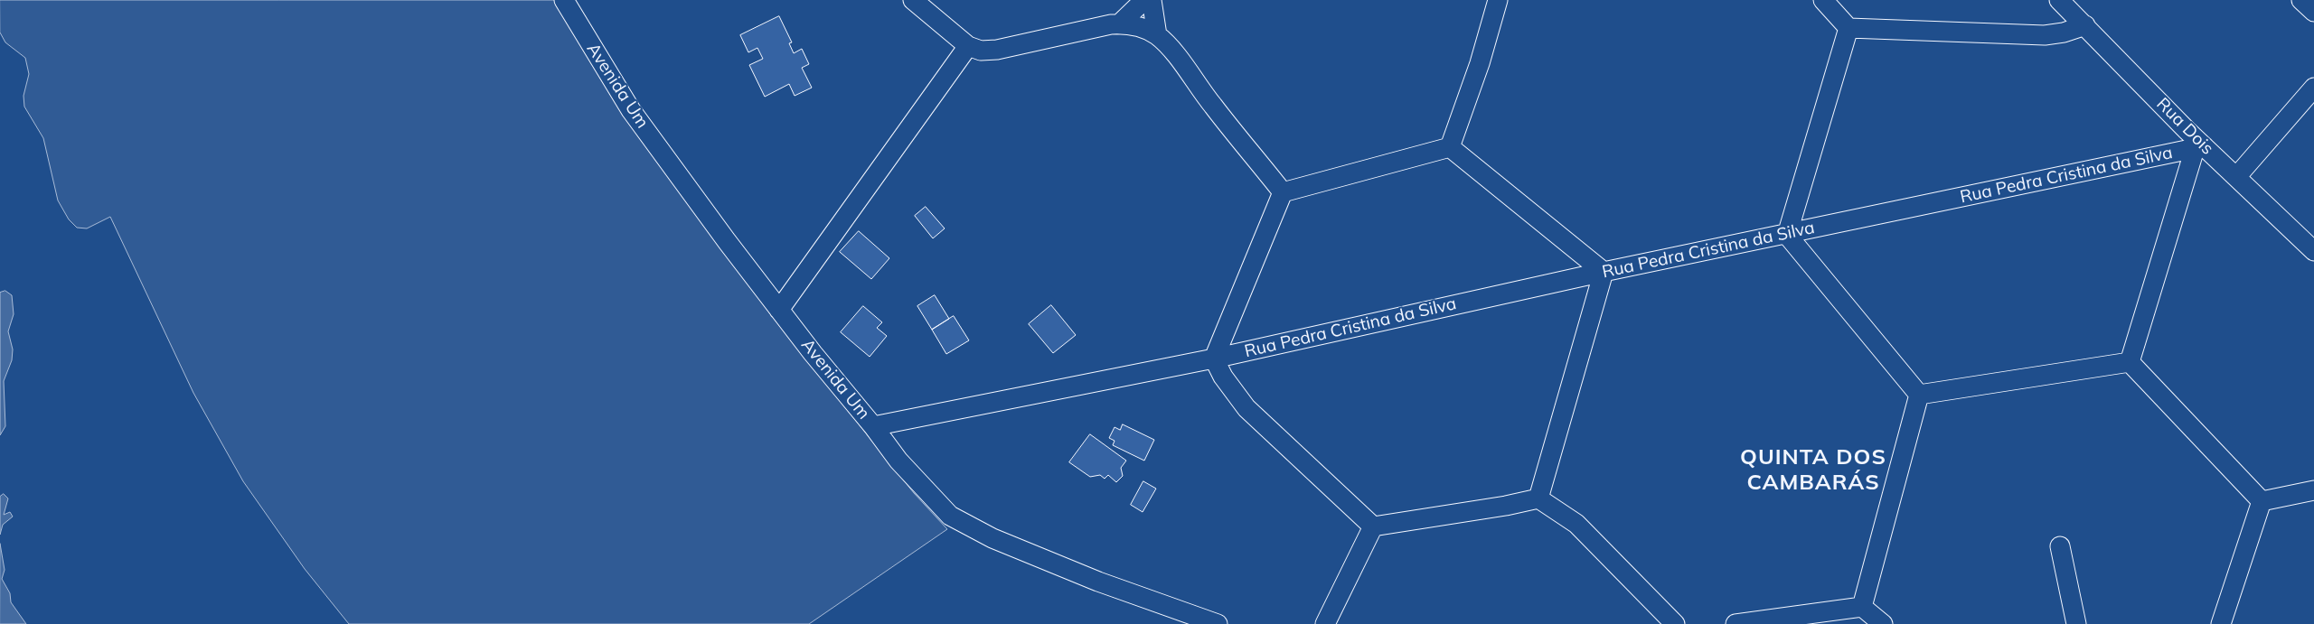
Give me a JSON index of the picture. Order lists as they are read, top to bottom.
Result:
{
  "streets": {
    "street": ["Avenida Um", "Rua Dois", "Rua Pedra Cristina da Silva"]
  },
  "crossings": [
    ["Avenida Um", "Rua Pedra Cristina da Silva"],
    ["Rua Dois", "Rua Pedra Cristina da Silva"]
  ],
  "districts": ["QUINTA DOS CAMBARÁS"]
}
